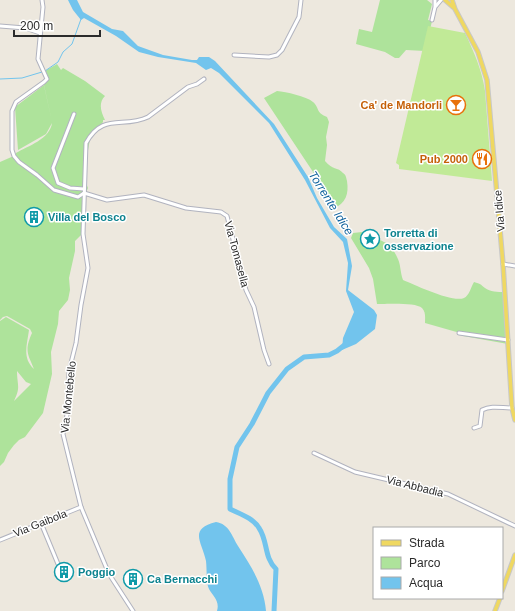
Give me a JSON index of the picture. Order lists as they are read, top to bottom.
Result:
{
  "streets": {
    "main road": ["Via Idice"],
    "street": [
      "Via Tomasella",
      "Via Montebello",
      "Via Abbadia",
      "Via Gaibola"
    ]
  },
  "crossings": [
    ["Via Tomasella", "Via Montebello"],
    ["Via Montebello", "Via Gaibola"]
  ],
  "water": ["Torrente Idice"],
  "places": {
    "bar": ["Ca' de Mandorli"],
    "restaurant": ["Pub 2000"],
    "building": ["Villa del Bosco", "Poggio", "Ca Bernacchi"],
    "place": ["Torretta di osservazione"]
  },
  "legend": ["Strada", "Parco", "Acqua"],
  "scale_bar": "200 m"
}
